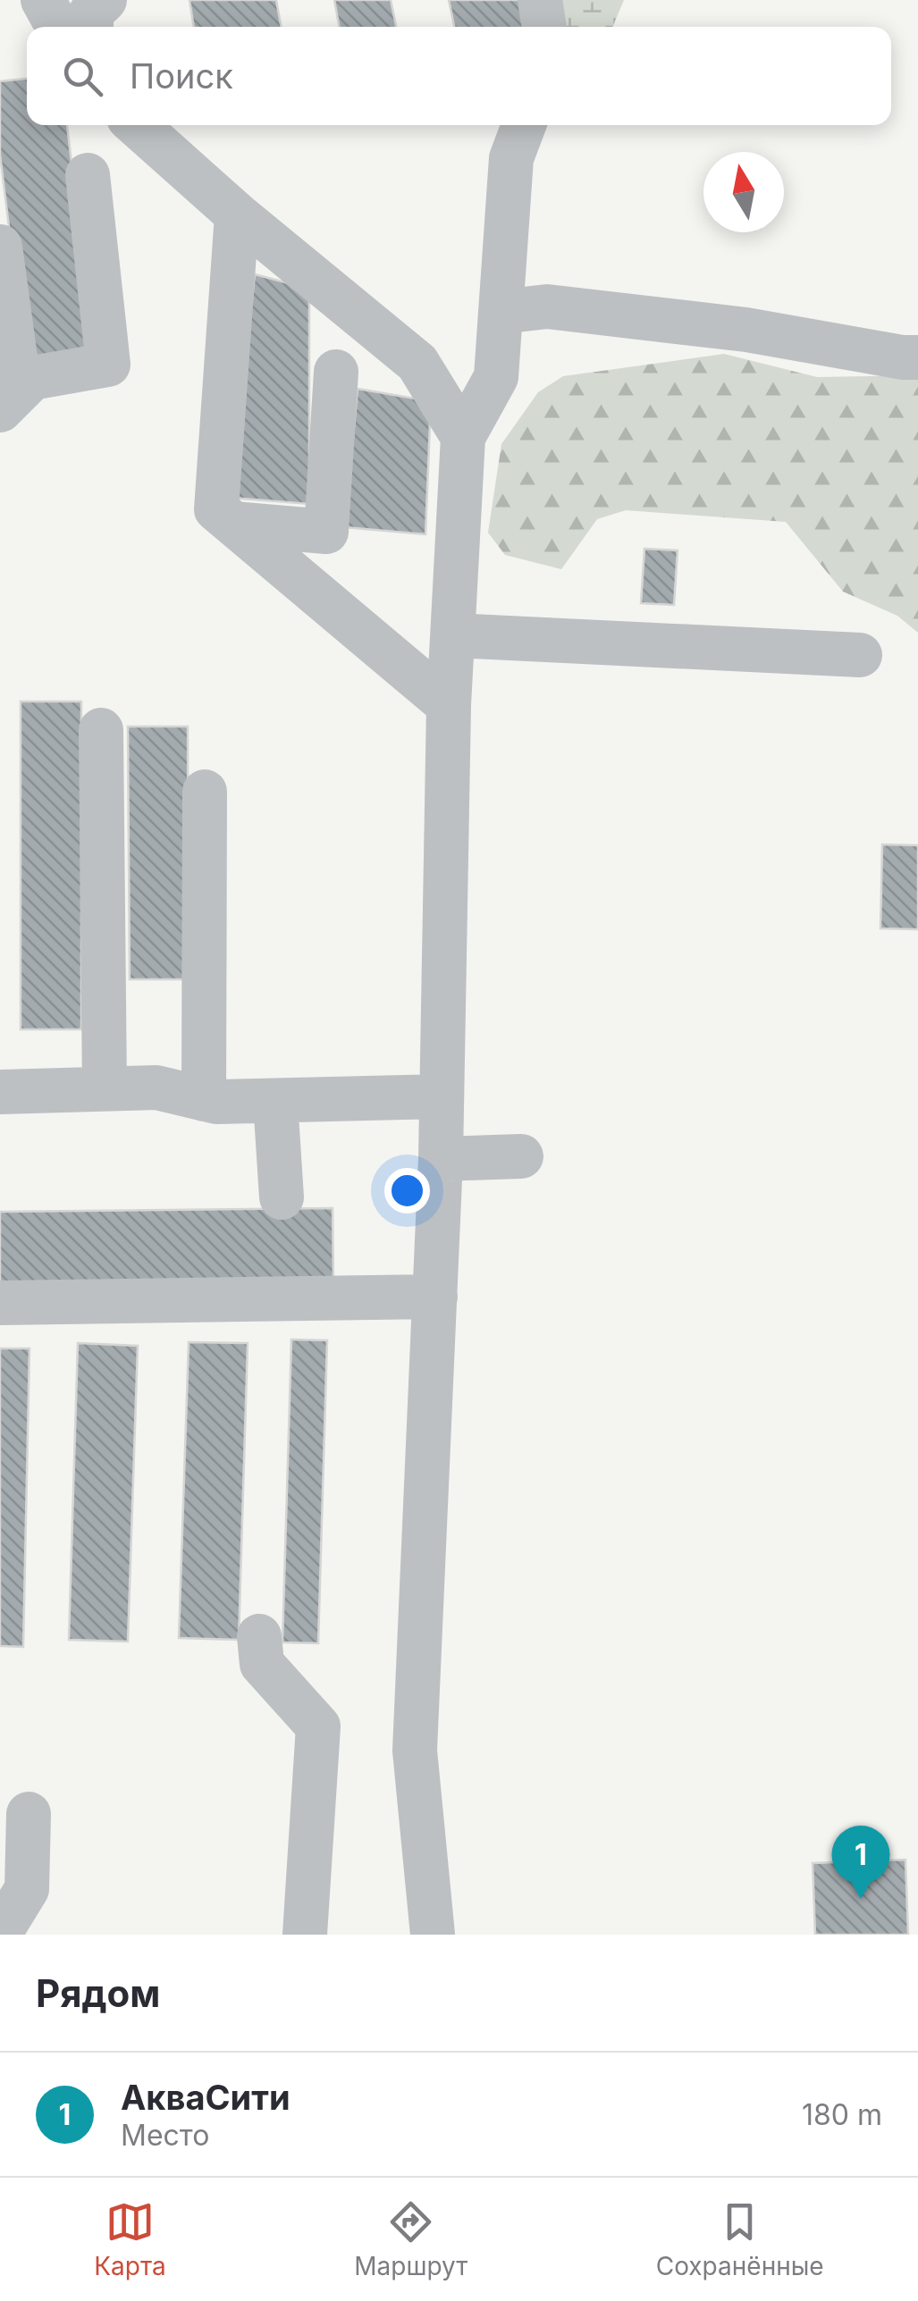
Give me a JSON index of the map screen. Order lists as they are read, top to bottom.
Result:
{
  "north": "top",
  "page": {
    "search": "Поиск",
    "pins": "1",
    "heading": "Рядом",
    "list": [
      {
        "mark": "1",
        "name": "АкваСити",
        "note": "Место",
        "value": "180 m"
      }
    ],
    "nav": ["Карта", "Маршрут", "Сохранённые"]
  }
}
